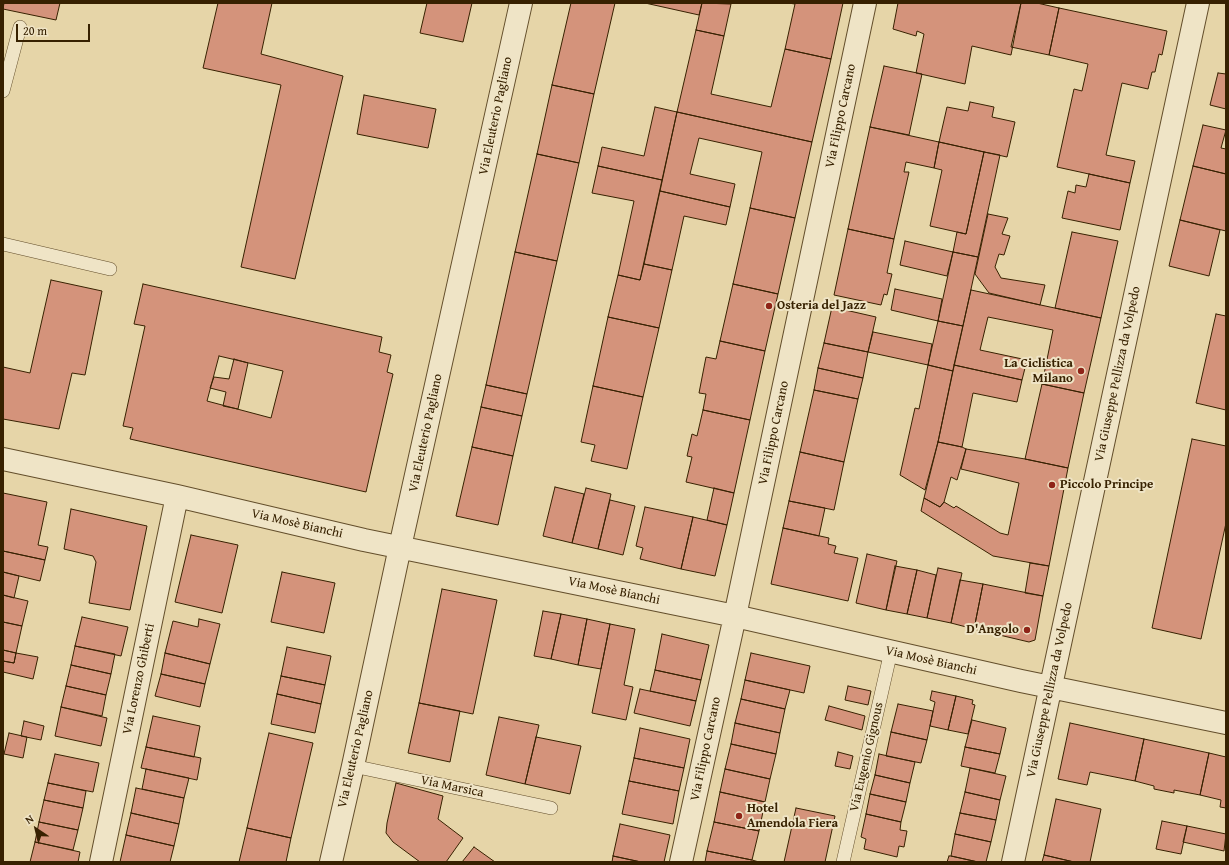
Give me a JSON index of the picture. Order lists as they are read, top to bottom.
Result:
{
  "streets": {
    "street": [
      "Via Eleuterio Pagliano",
      "Via Filippo Carcano",
      "Via Giuseppe Pellizza da Volpedo",
      "Via Mosè Bianchi",
      "Via Lorenzo Ghiberti"
    ],
    "lane": ["Via Eugenio Gignous", "Via Marsica"]
  },
  "crossings": [
    ["Via Eleuterio Pagliano", "Via Mosè Bianchi"],
    ["Via Eleuterio Pagliano", "Via Marsica"],
    ["Via Filippo Carcano", "Via Mosè Bianchi"],
    ["Via Giuseppe Pellizza da Volpedo", "Via Mosè Bianchi"],
    ["Via Mosè Bianchi", "Via Lorenzo Ghiberti"],
    ["Via Mosè Bianchi", "Via Eugenio Gignous"]
  ],
  "places": [
    "Osteria del Jazz",
    "La Ciclistica Milano",
    "Piccolo Principe",
    "D'Angolo",
    "Hotel Amendola Fiera"
  ],
  "scale_bar": "20 m",
  "north": "top left"
}
